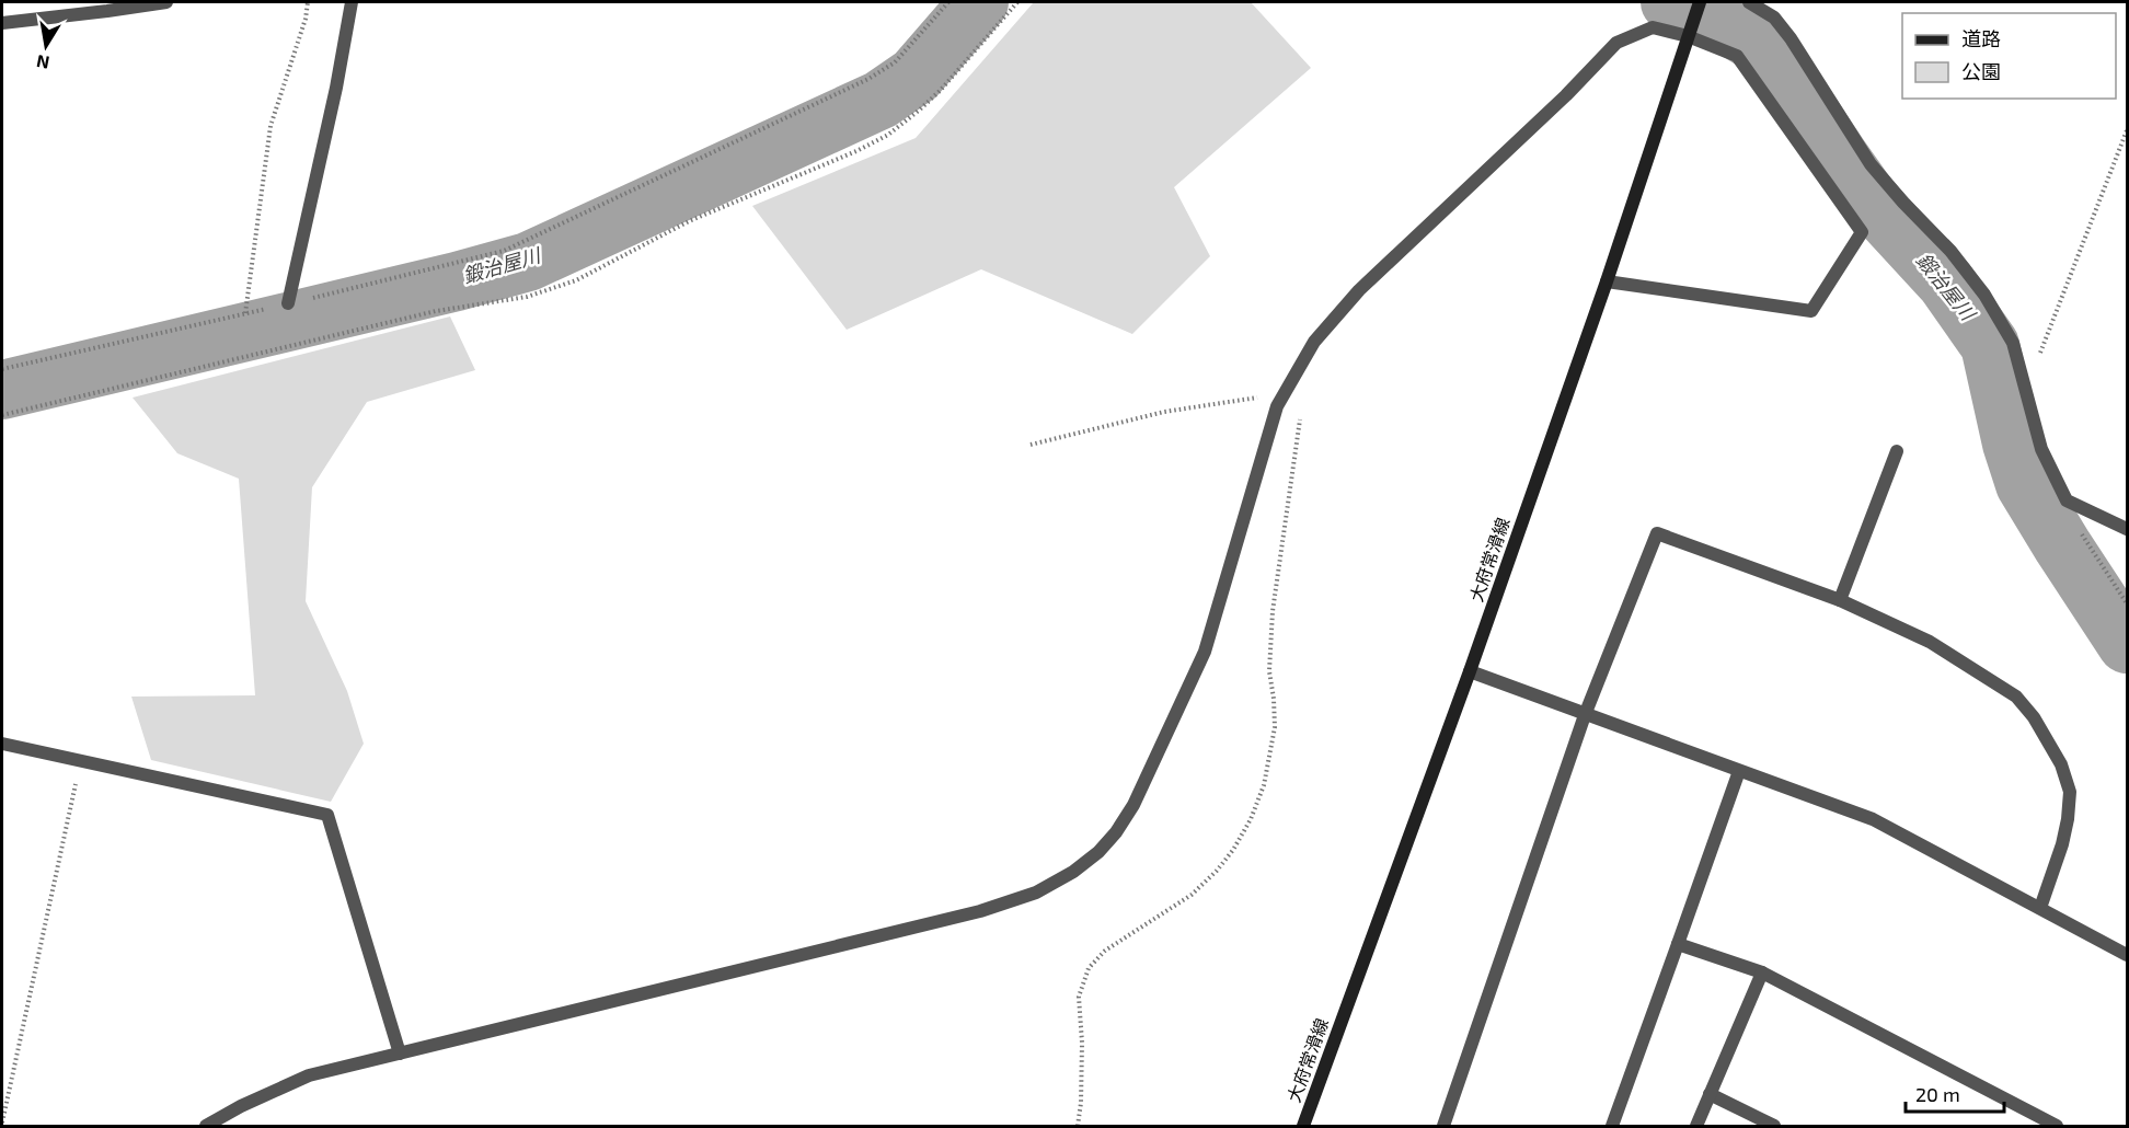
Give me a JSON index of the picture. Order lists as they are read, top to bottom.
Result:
{
  "streets": {
    "main road": ["大府常滑線"]
  },
  "water": ["鍛治屋川"],
  "legend": ["道路", "公園"],
  "scale_bar": "20 m",
  "north": "bottom"
}
